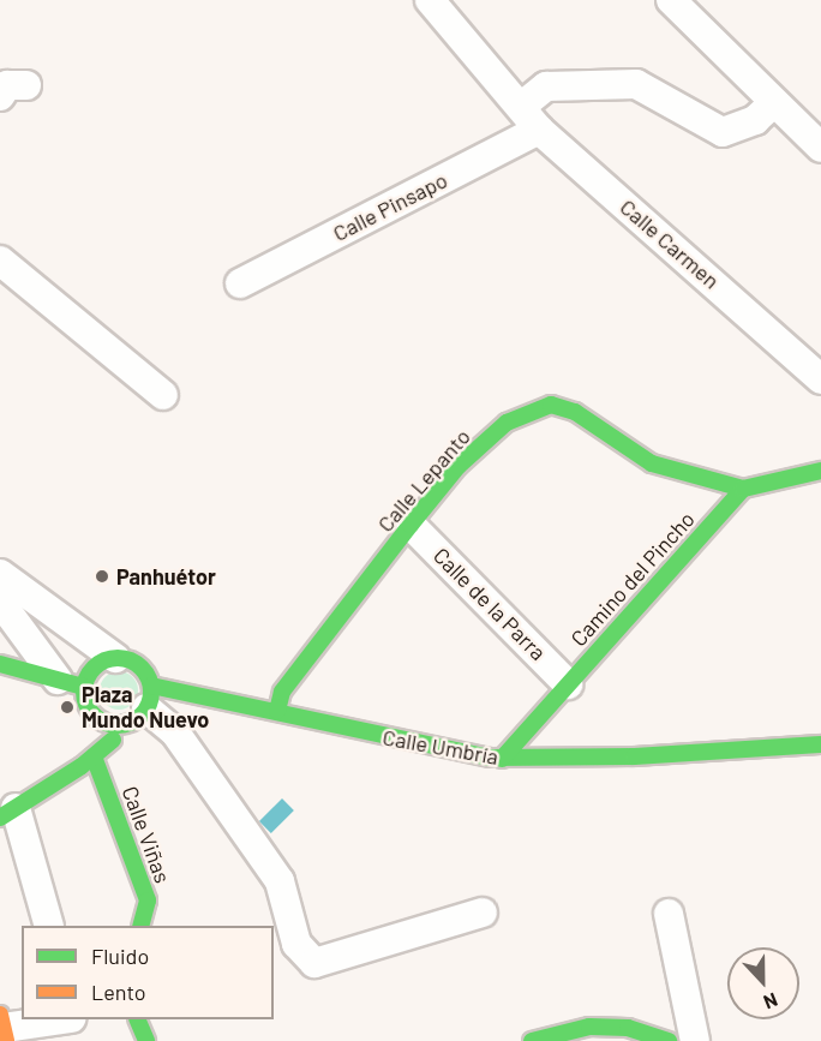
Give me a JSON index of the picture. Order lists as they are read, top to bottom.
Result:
{
  "streets": {
    "street": [
      "Calle Pinsapo",
      "Calle Carmen",
      "Calle Lepanto",
      "Camino del Pincho",
      "Calle de la Parra",
      "Calle Umbría",
      "Calle Viñas"
    ]
  },
  "crossings": [
    ["Calle Pinsapo", "Calle Carmen"],
    ["Calle Lepanto", "Camino del Pincho"],
    ["Calle Lepanto", "Calle de la Parra"],
    ["Calle Lepanto", "Calle Umbría"],
    ["Camino del Pincho", "Calle de la Parra"],
    ["Camino del Pincho", "Calle Umbría"]
  ],
  "places": ["Panhuétor", "Plaza Mundo Nuevo"],
  "legend": ["Fluido", "Lento"],
  "north": "bottom"
}
